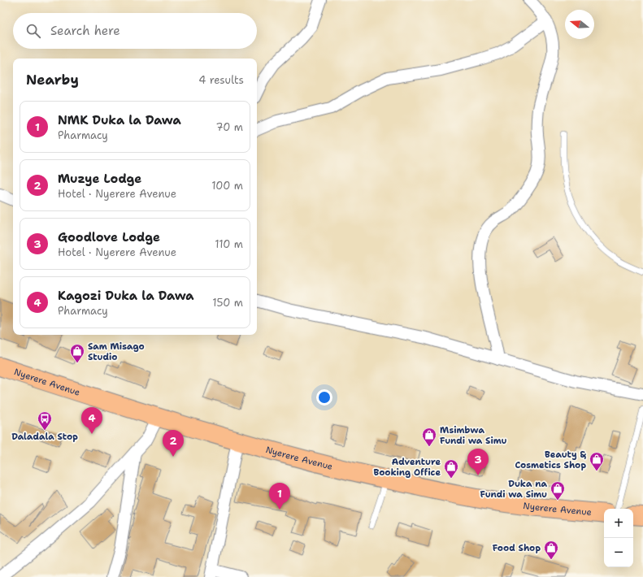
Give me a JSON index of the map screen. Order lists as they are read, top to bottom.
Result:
{
  "streets": {
    "main road": ["Nyerere Avenue"]
  },
  "places": {
    "shop": [
      "Sam Misago Studio",
      "Msimbwa Fundi wa Simu",
      "Beauty & Cosmetics Shop",
      "Adventure Booking Office",
      "Duka na Fundi wa Simu",
      "Food Shop"
    ],
    "bus stop": ["Daladala Stop"]
  },
  "north": "left",
  "page": {
    "search": "Search here",
    "heading": ["Nearby", "4 results"],
    "list": [
      {
        "mark": "1",
        "name": "NMK Duka la Dawa",
        "note": "Pharmacy",
        "value": "70 m"
      },
      {
        "mark": "2",
        "name": "Muzye Lodge",
        "note": "Hotel · Nyerere Avenue",
        "value": "100 m"
      },
      {
        "mark": "3",
        "name": "Goodlove Lodge",
        "note": "Hotel · Nyerere Avenue",
        "value": "110 m"
      },
      {
        "mark": "4",
        "name": "Kagozi Duka la Dawa",
        "note": "Pharmacy",
        "value": "150 m"
      }
    ],
    "pins": [
      "4",
      "2",
      "3",
      "1"
    ],
    "map_buttons": ["+", "−"]
  }
}
